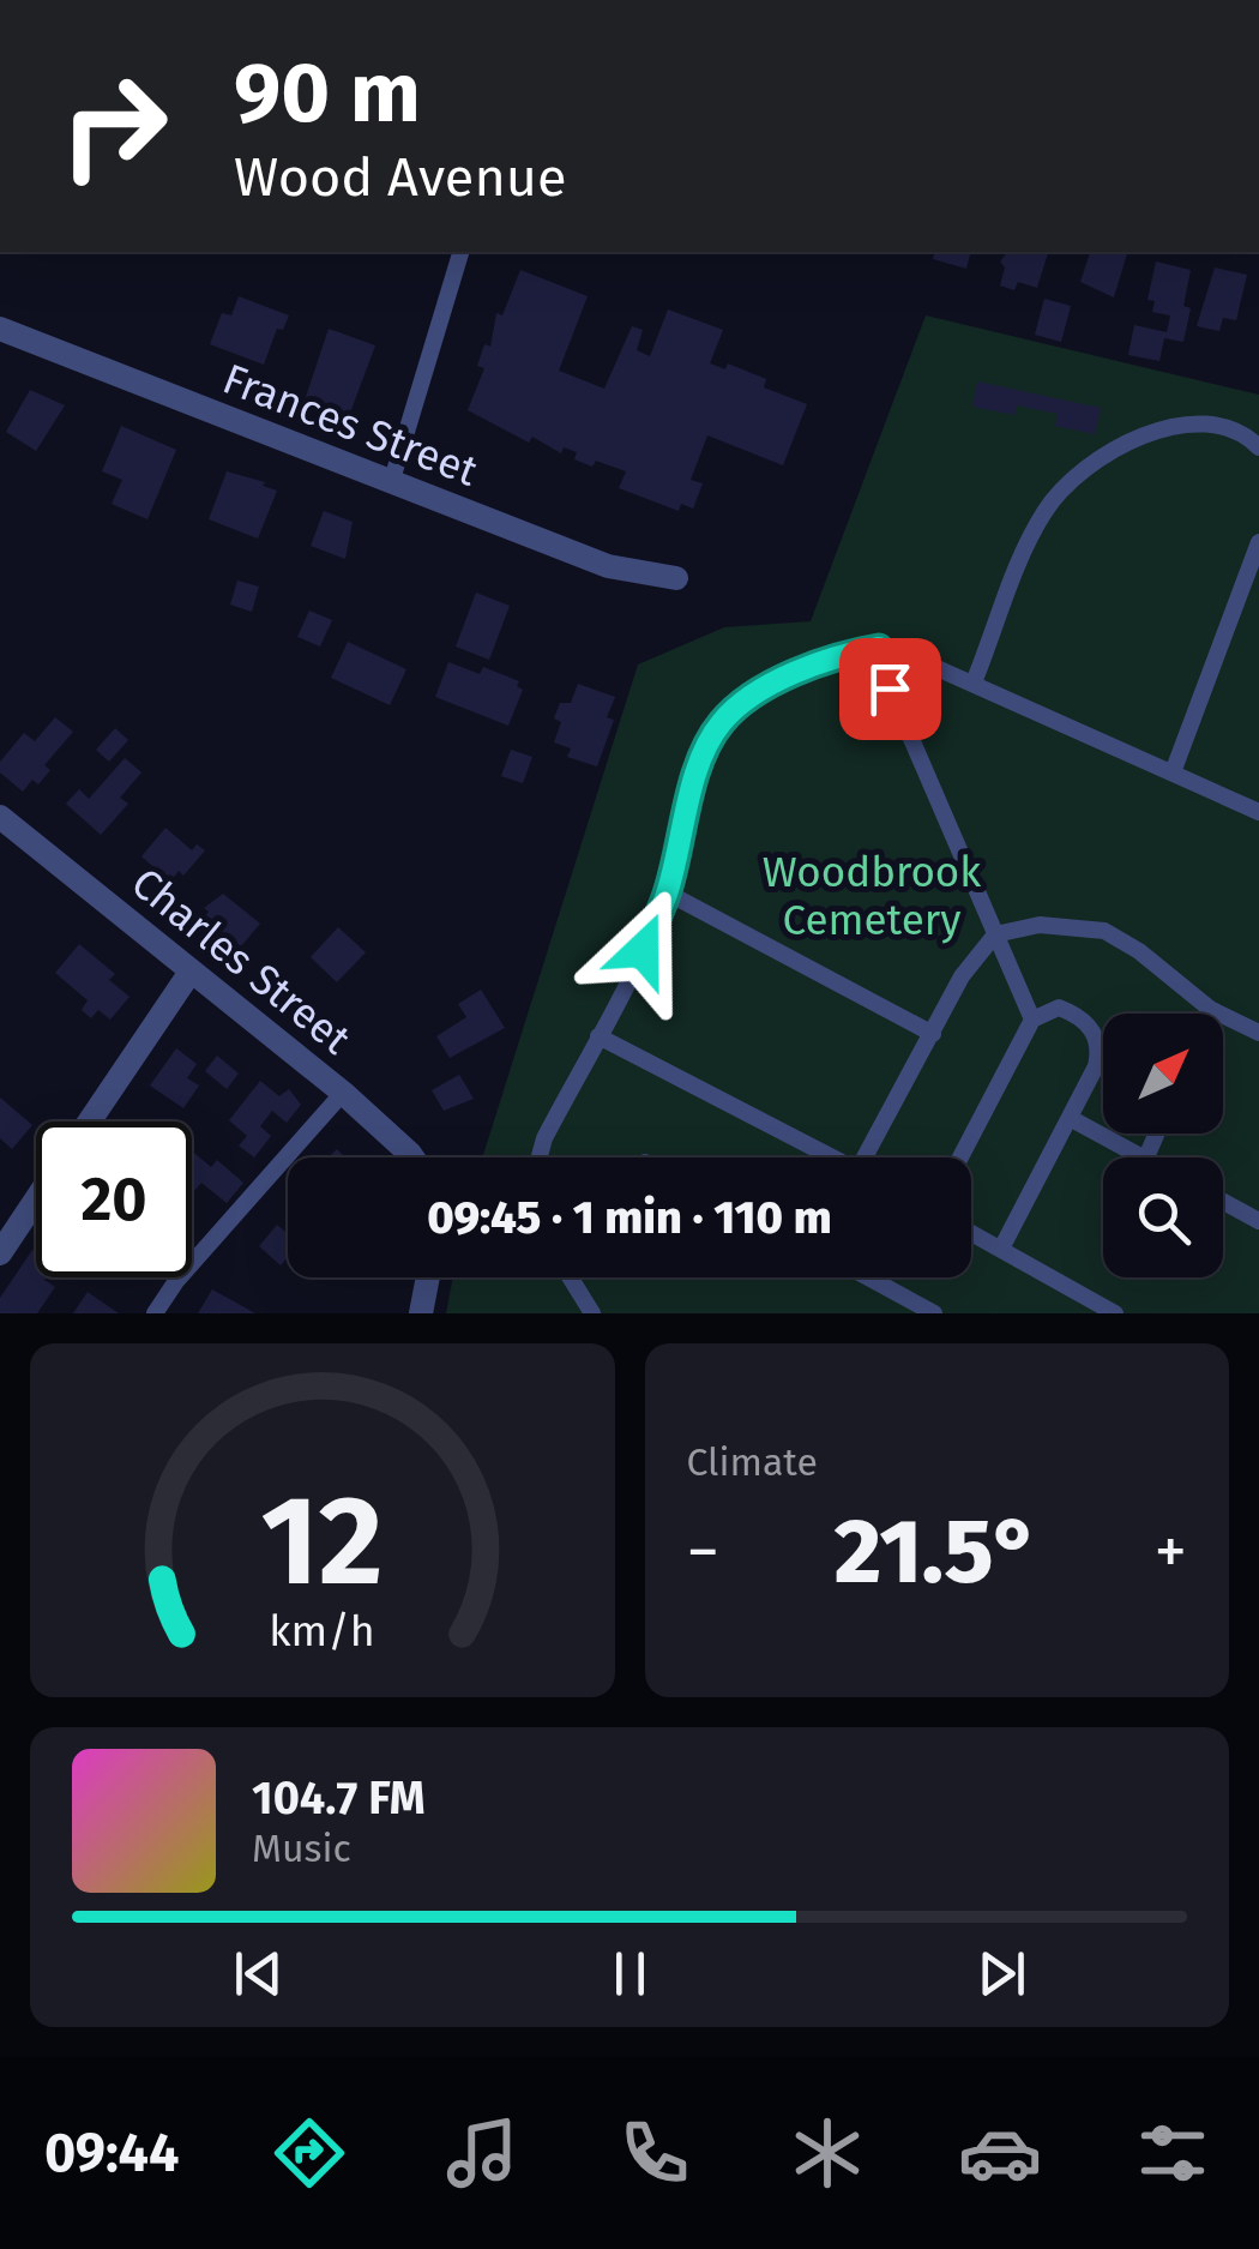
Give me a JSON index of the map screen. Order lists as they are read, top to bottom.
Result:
{
  "streets": {
    "street": ["Frances Street", "Charles Street"]
  },
  "parks": ["Woodbrook Cemetery"],
  "north": "top right",
  "page": {
    "turn": ["90 m", "Wood Avenue"],
    "limit": "20",
    "trip": "09:45 · 1 min · 110 m",
    "tile": "Climate",
    "heat": ["−", "21.5°", "+"],
    "song": ["104.7 FM", "Music"],
    "tabs": "09:44",
    "gauge": ["12", "km/h"]
  }
}
